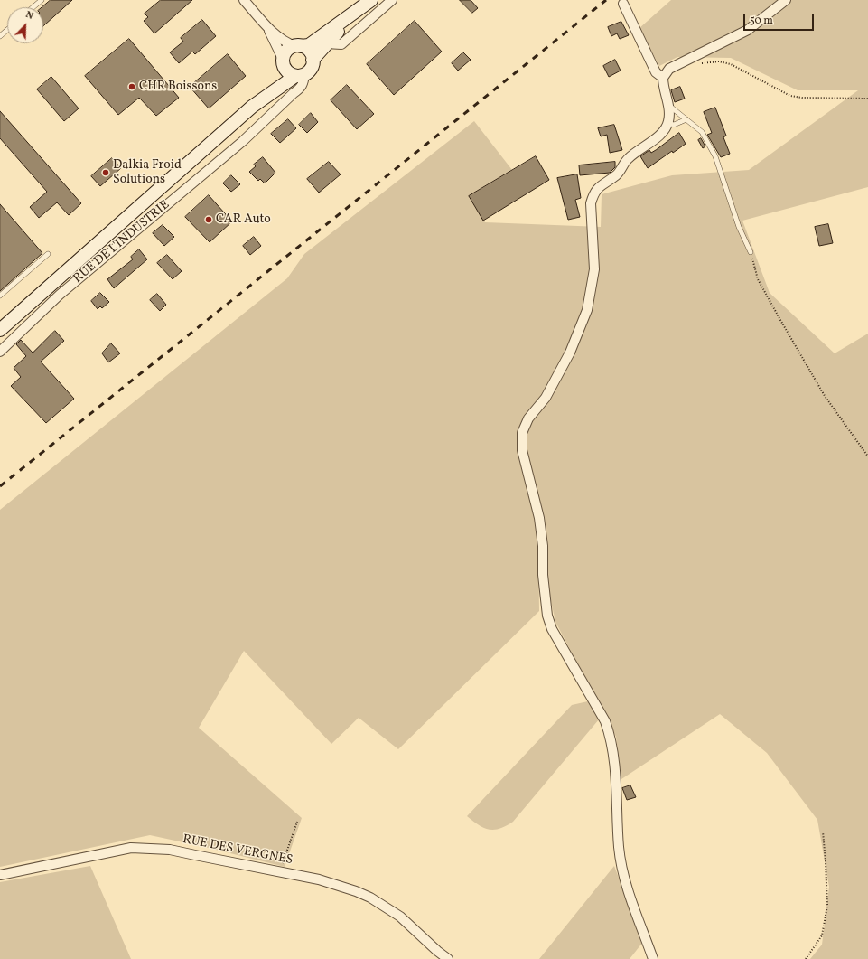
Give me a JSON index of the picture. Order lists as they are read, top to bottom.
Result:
{
  "streets": {
    "main road": ["RUE DE L'INDUSTRIE"],
    "street": ["RUE DES VERGNES"]
  },
  "places": ["CHR Boissons", "Dalkia Froid Solutions", "CAR Auto"],
  "scale_bar": "50 m",
  "north": "top right"
}
